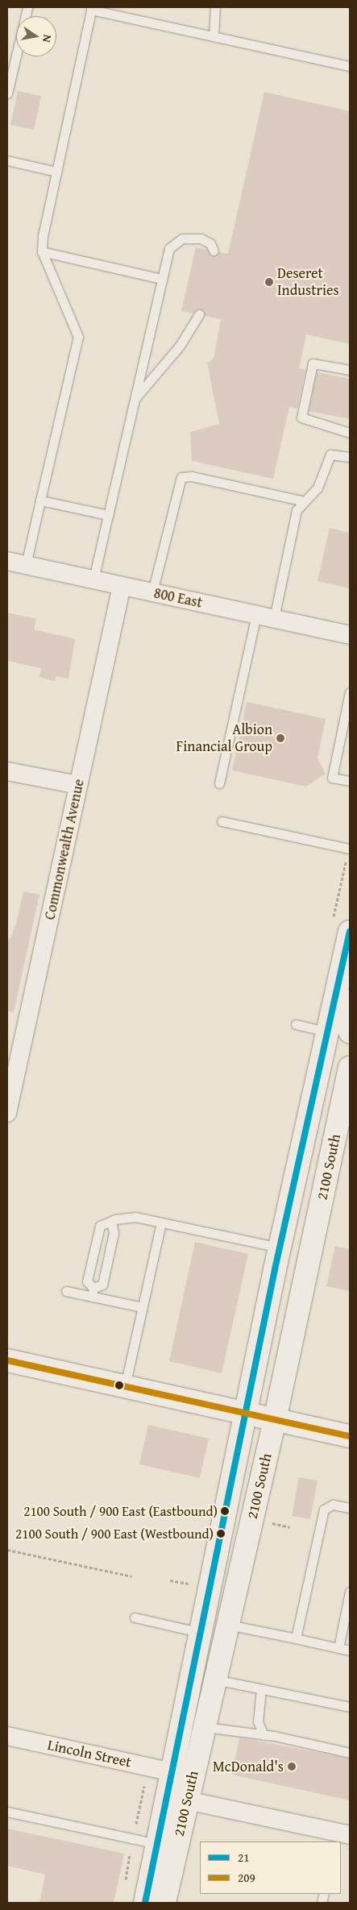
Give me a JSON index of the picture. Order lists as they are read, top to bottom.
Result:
{
  "streets": {
    "main road": ["2100 South"],
    "street": ["800 East", "Commonwealth Avenue", "Lincoln Street"]
  },
  "crossings": [
    ["800 East", "Commonwealth Avenue"],
    ["2100 South", "Lincoln Street"]
  ],
  "places": [
    "Deseret Industries",
    "Albion Financial Group",
    "2100 South / 900 East (Eastbound)",
    "2100 South / 900 East (Westbound)",
    "McDonald's"
  ],
  "lines": ["transit line 21", "transit line 209"],
  "legend": ["21", "209"],
  "north": "right"
}
